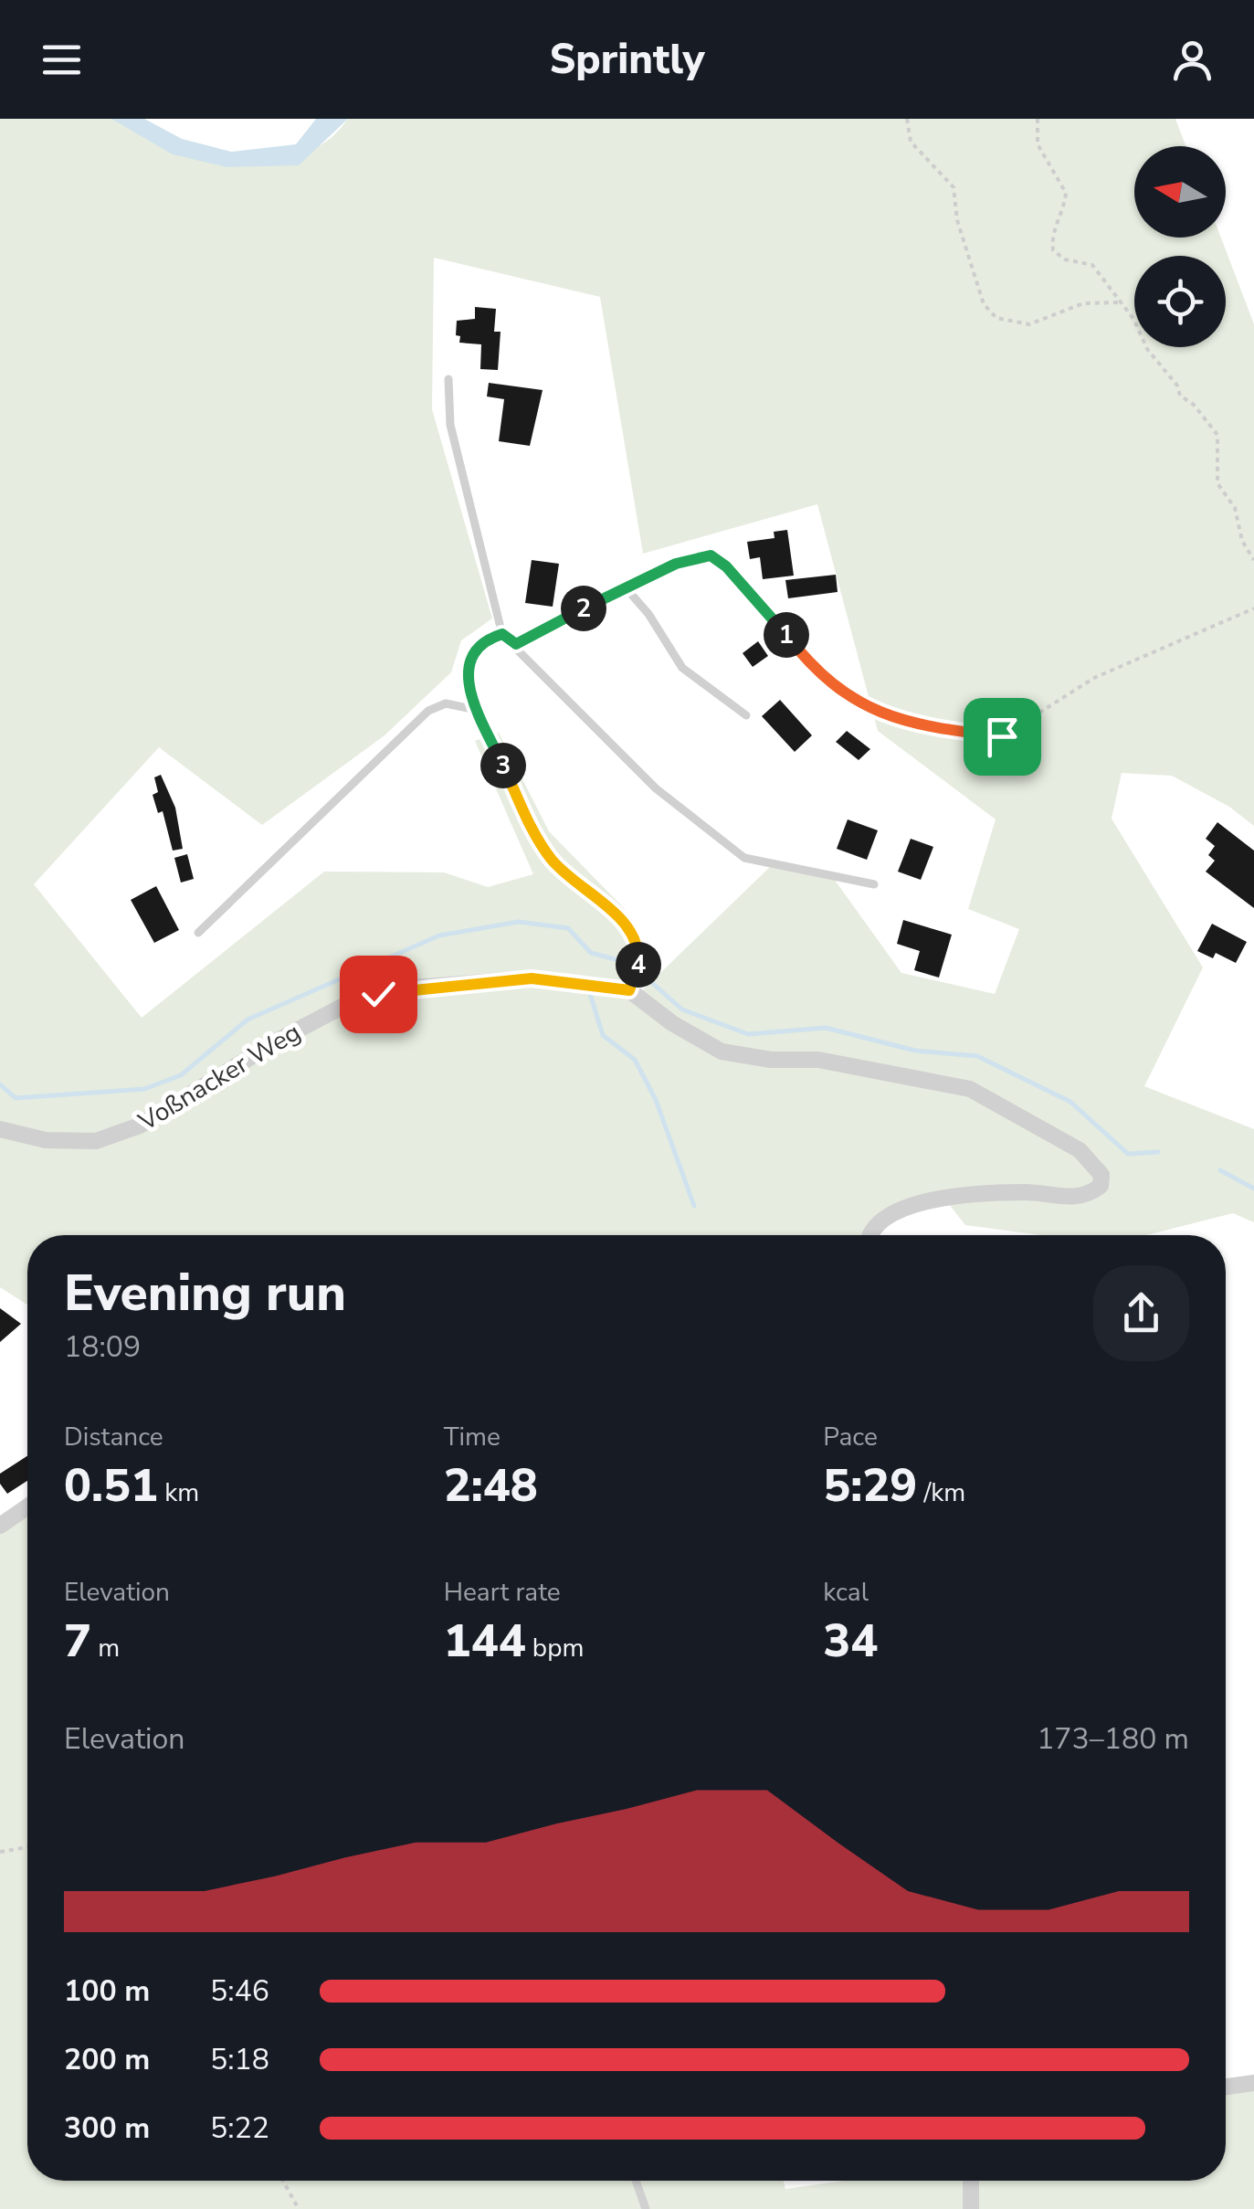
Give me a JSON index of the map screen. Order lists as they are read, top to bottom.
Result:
{
  "streets": {
    "street": ["Voßnacker Weg"]
  },
  "north": "left",
  "page": {
    "header": "Sprintly",
    "pins": [
      "2",
      "1",
      "3",
      "4"
    ],
    "heading": ["Evening run", "18:09"],
    "stats": [
      ["Distance", "0.51 km"],
      ["Time", "2:48"],
      ["Pace", "5:29 /km"],
      ["Elevation", "7 m"],
      ["Heart rate", "144 bpm"],
      ["kcal", "34"]
    ],
    "chart": ["Elevation", "173–180 m"],
    "list": [
      {
        "name": "100 m",
        "note": "5:46"
      },
      {
        "name": "200 m",
        "note": "5:18"
      },
      {
        "name": "300 m",
        "note": "5:22"
      }
    ]
  }
}
